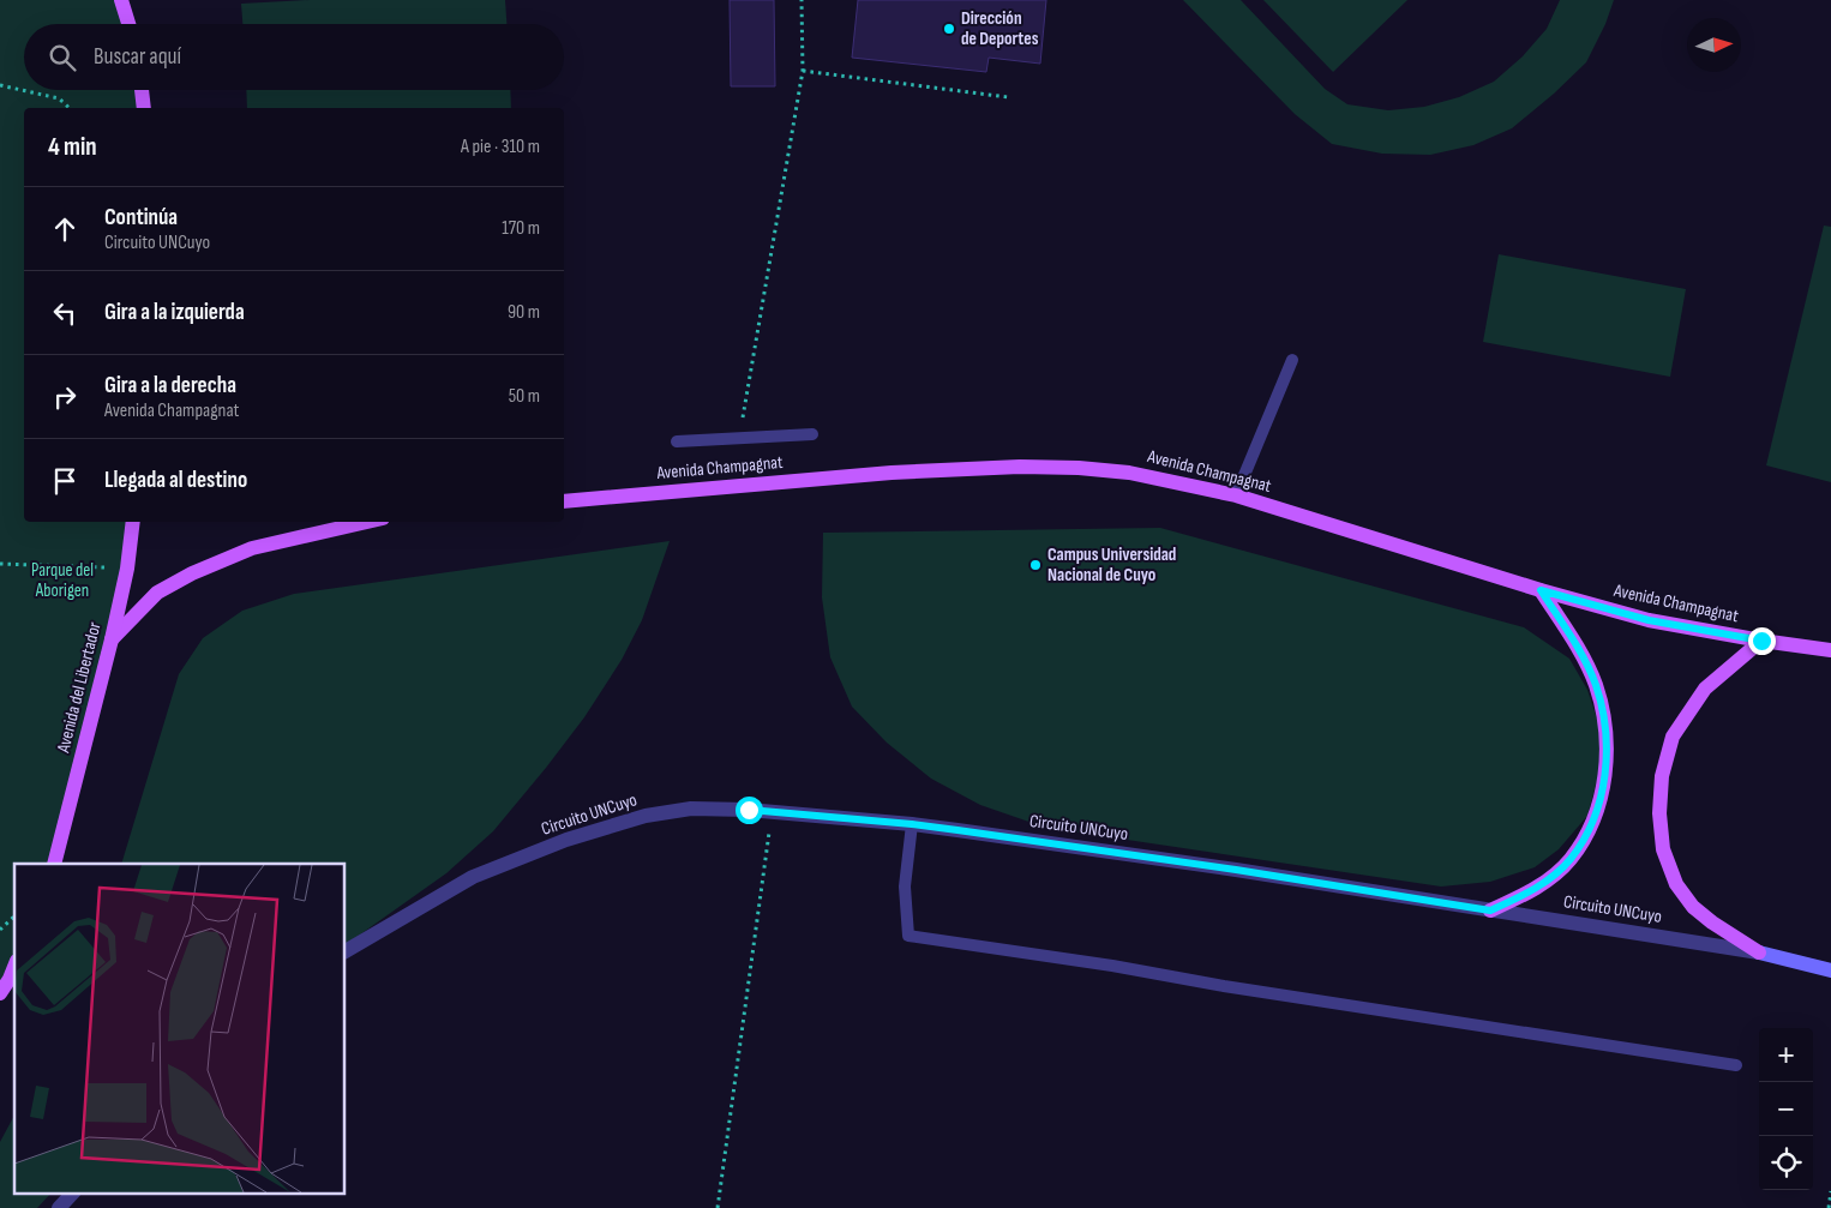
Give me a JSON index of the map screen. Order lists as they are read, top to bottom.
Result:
{
  "streets": {
    "main road": ["Avenida Champagnat", "Avenida del Libertador"],
    "street": ["Circuito UNCuyo"]
  },
  "parks": ["Parque del Aborigen"],
  "places": ["Dirección de Deportes", "Campus Universidad Nacional de Cuyo"],
  "north": "right",
  "page": {
    "search": "Buscar aquí",
    "heading": ["4 min", "A pie · 310 m"],
    "list": [
      ["Continúa", "Circuito UNCuyo", "170 m"],
      ["Gira a la izquierda", "90 m"],
      ["Gira a la derecha", "Avenida Champagnat", "50 m"],
      "Llegada al destino"
    ],
    "map_buttons": ["+", "−"]
  }
}
